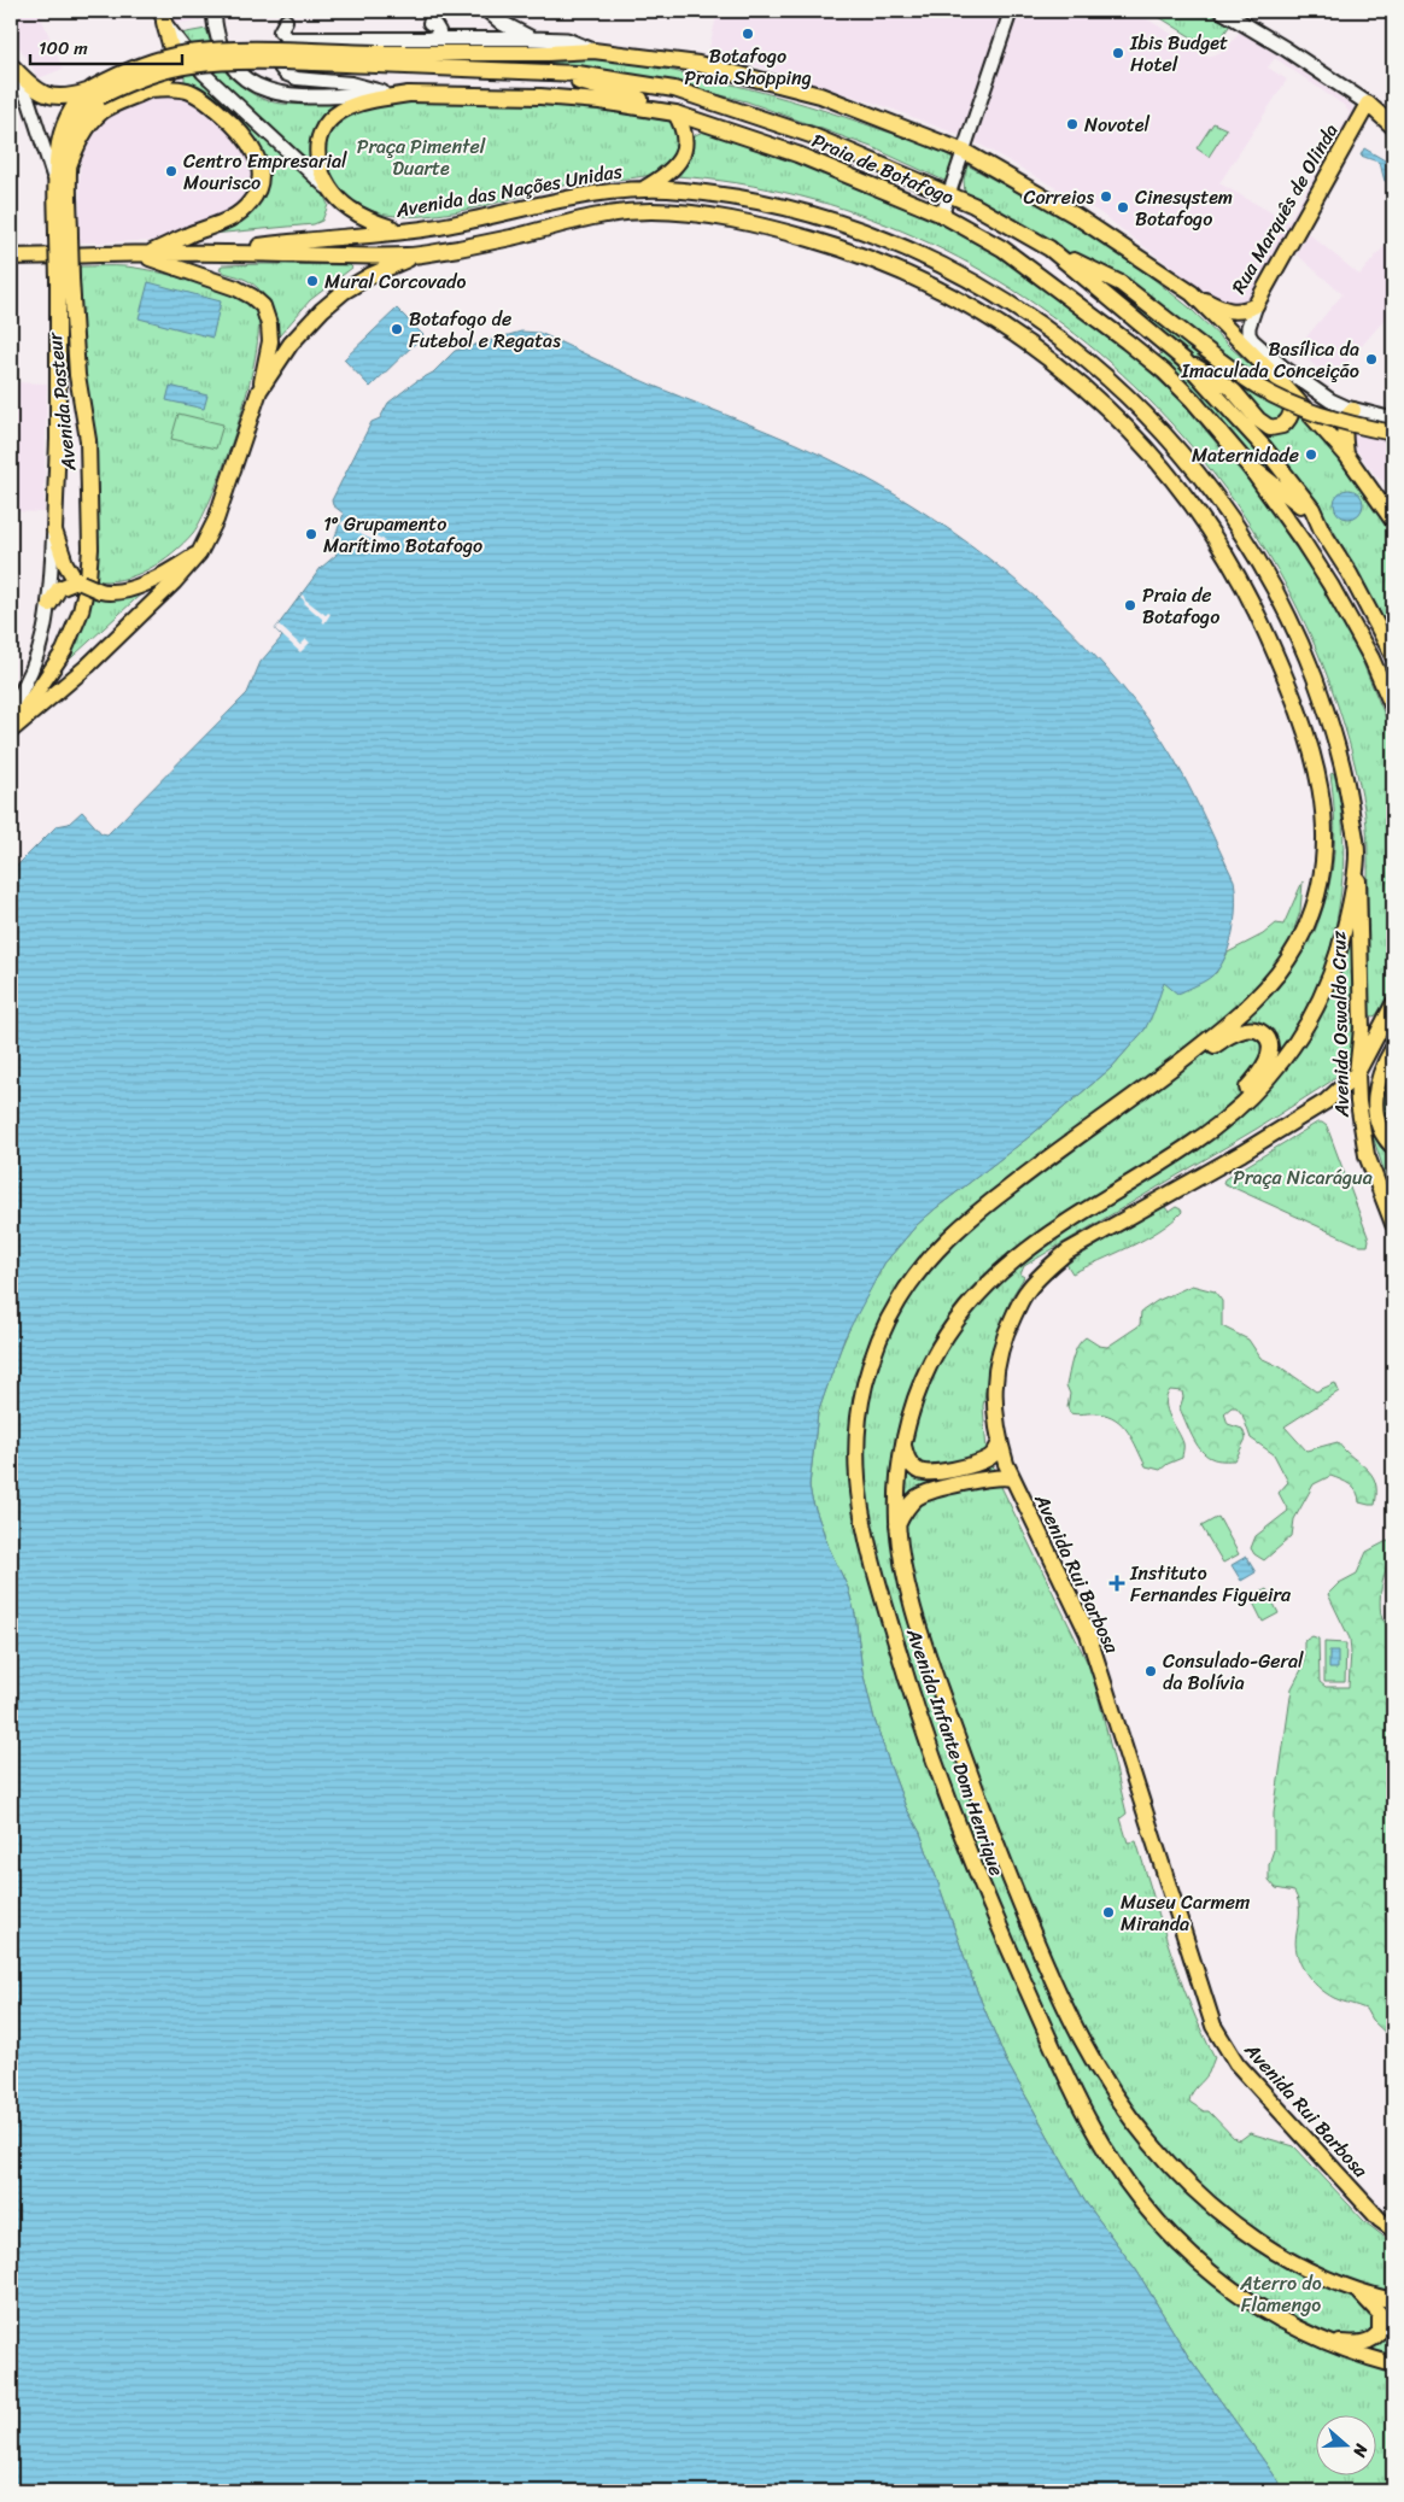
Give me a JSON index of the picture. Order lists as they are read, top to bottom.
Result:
{
  "streets": {
    "main road": [
      "Praia de Botafogo",
      "Avenida das Nações Unidas",
      "Rua Marquês de Olinda",
      "Avenida Pasteur",
      "Avenida Oswaldo Cruz",
      "Avenida Rui Barbosa",
      "Avenida Infante Dom Henrique"
    ]
  },
  "crossings": [
    ["Avenida das Nações Unidas", "Avenida Oswaldo Cruz"],
    ["Avenida das Nações Unidas", "Avenida Infante Dom Henrique"],
    ["Avenida Oswaldo Cruz", "Avenida Rui Barbosa"]
  ],
  "parks": ["Praça Pimentel Duarte", "Praça Nicarágua", "Aterro do Flamengo"],
  "places": {
    "other": [
      "Botafogo Praia Shopping",
      "Ibis Budget Hotel",
      "Novotel",
      "Centro Empresarial Mourisco",
      "Correios",
      "Cinesystem Botafogo",
      "Mural Corcovado",
      "Botafogo de Futebol e Regatas",
      "Basílica da Imaculada Conceição",
      "Maternidade",
      "1º Grupamento Marítimo Botafogo",
      "Praia de Botafogo",
      "Consulado-Geral da Bolívia",
      "Museu Carmem Miranda"
    ],
    "health": ["Instituto Fernandes Figueira"]
  },
  "scale_bar": "100 m",
  "north": "right"
}
